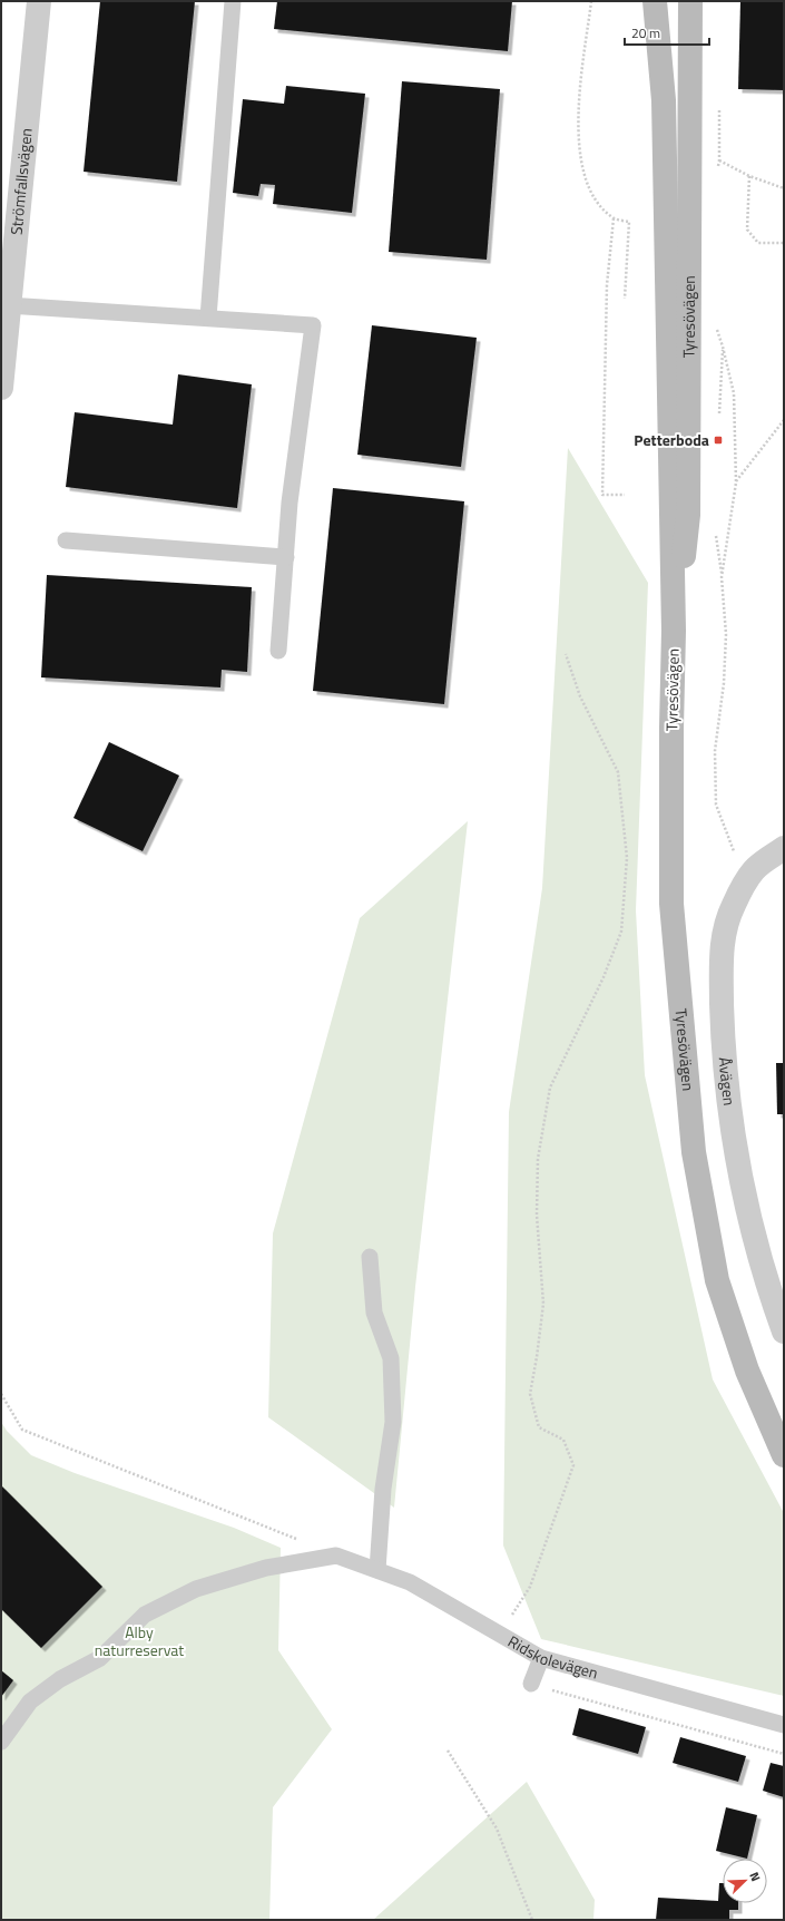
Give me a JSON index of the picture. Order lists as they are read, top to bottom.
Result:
{
  "streets": {
    "main road": ["Tyresövägen"],
    "street": ["Strömfallsvägen", "Åvägen"],
    "lane": ["Ridskolevägen"]
  },
  "parks": ["Alby naturreservat"],
  "places": {
    "transit": ["Petterboda"]
  },
  "scale_bar": "20 m",
  "north": "top right"
}
